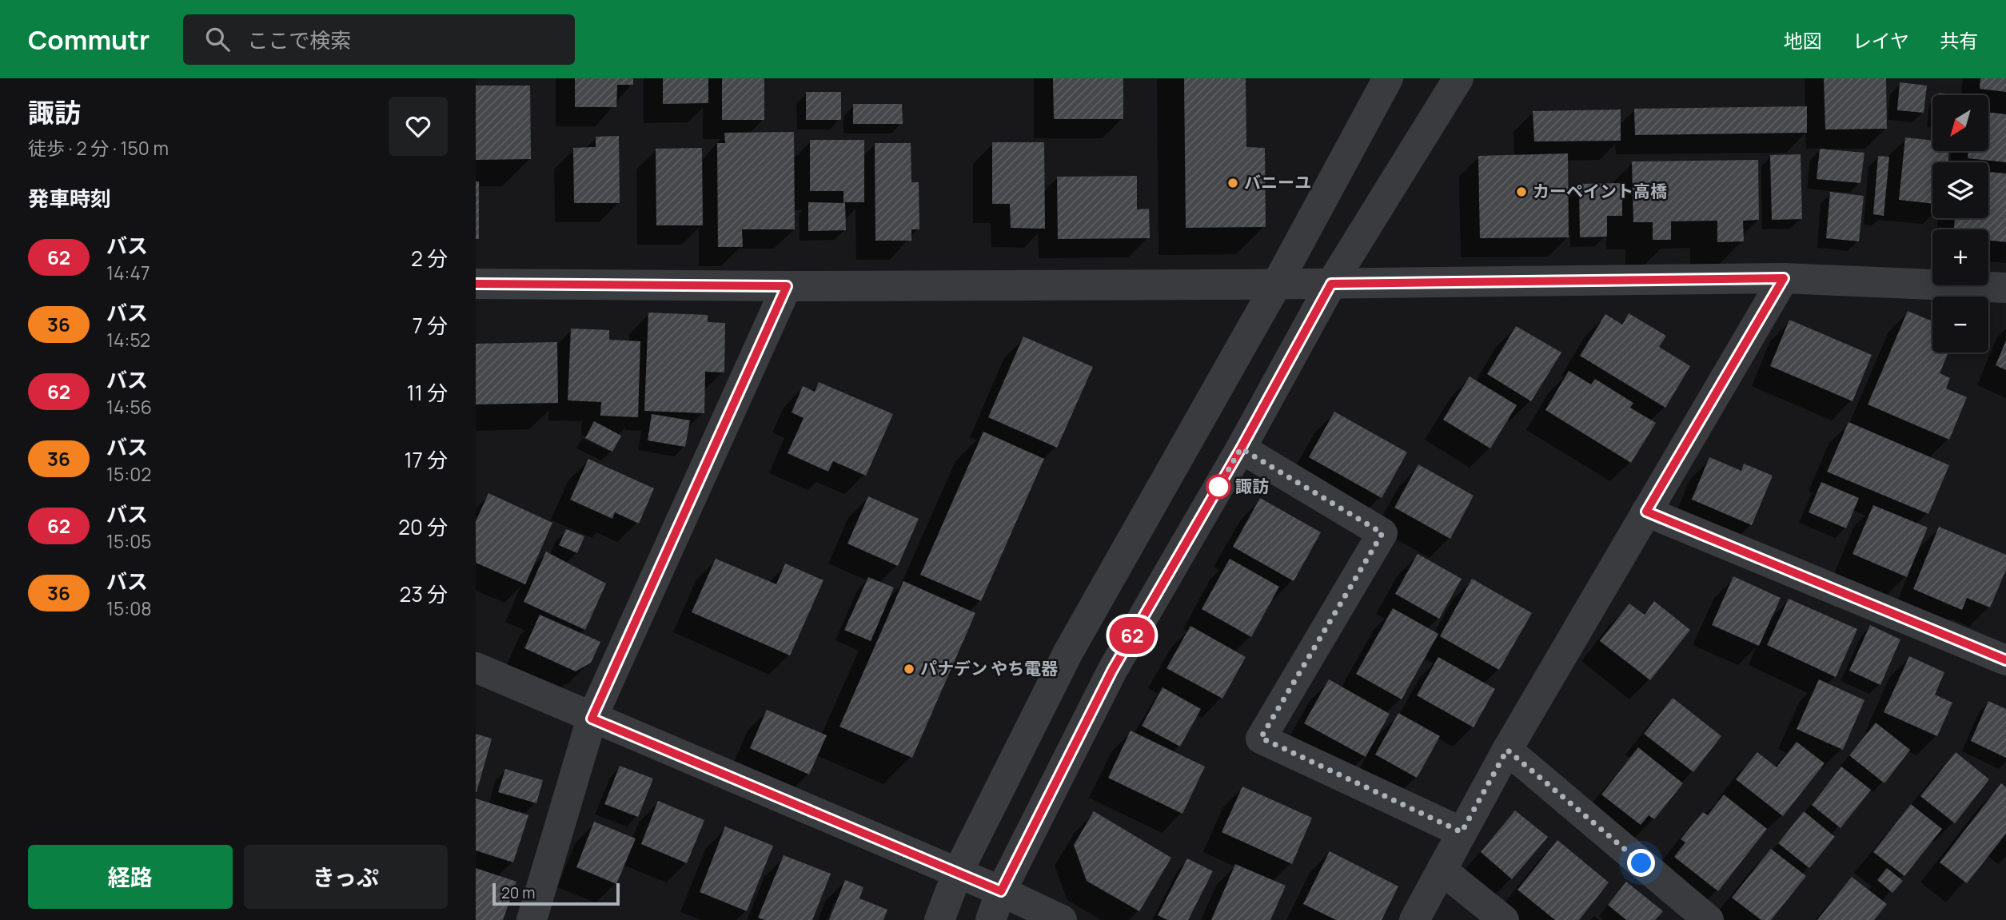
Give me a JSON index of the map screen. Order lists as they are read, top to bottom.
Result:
{
  "places": [
    "バニーユ",
    "カーペイント高橋",
    "諏訪",
    "パナデン やち電器"
  ],
  "lines": ["bus line 62"],
  "scale_bar": "20 m",
  "north": "bottom left",
  "page": {
    "header": "Commutr",
    "search": "ここで検索",
    "nav": ["地図", "レイヤ", "共有"],
    "heading": [
      ["諏訪", "徒歩 · 2 分 · 150 m"],
      "発車時刻"
    ],
    "on_map": "62",
    "map_buttons": ["+", "−"],
    "list": [
      {
        "mark": "62",
        "name": "バス",
        "note": "14:47",
        "value": "2 分"
      },
      {
        "mark": "36",
        "name": "バス",
        "note": "14:52",
        "value": "7 分"
      },
      {
        "mark": "62",
        "name": "バス",
        "note": "14:56",
        "value": "11 分"
      },
      {
        "mark": "36",
        "name": "バス",
        "note": "15:02",
        "value": "17 分"
      },
      {
        "mark": "62",
        "name": "バス",
        "note": "15:05",
        "value": "20 分"
      },
      {
        "mark": "36",
        "name": "バス",
        "note": "15:08",
        "value": "23 分"
      }
    ],
    "buttons": ["経路", "きっぷ"],
    "scale": "20 m"
  }
}
